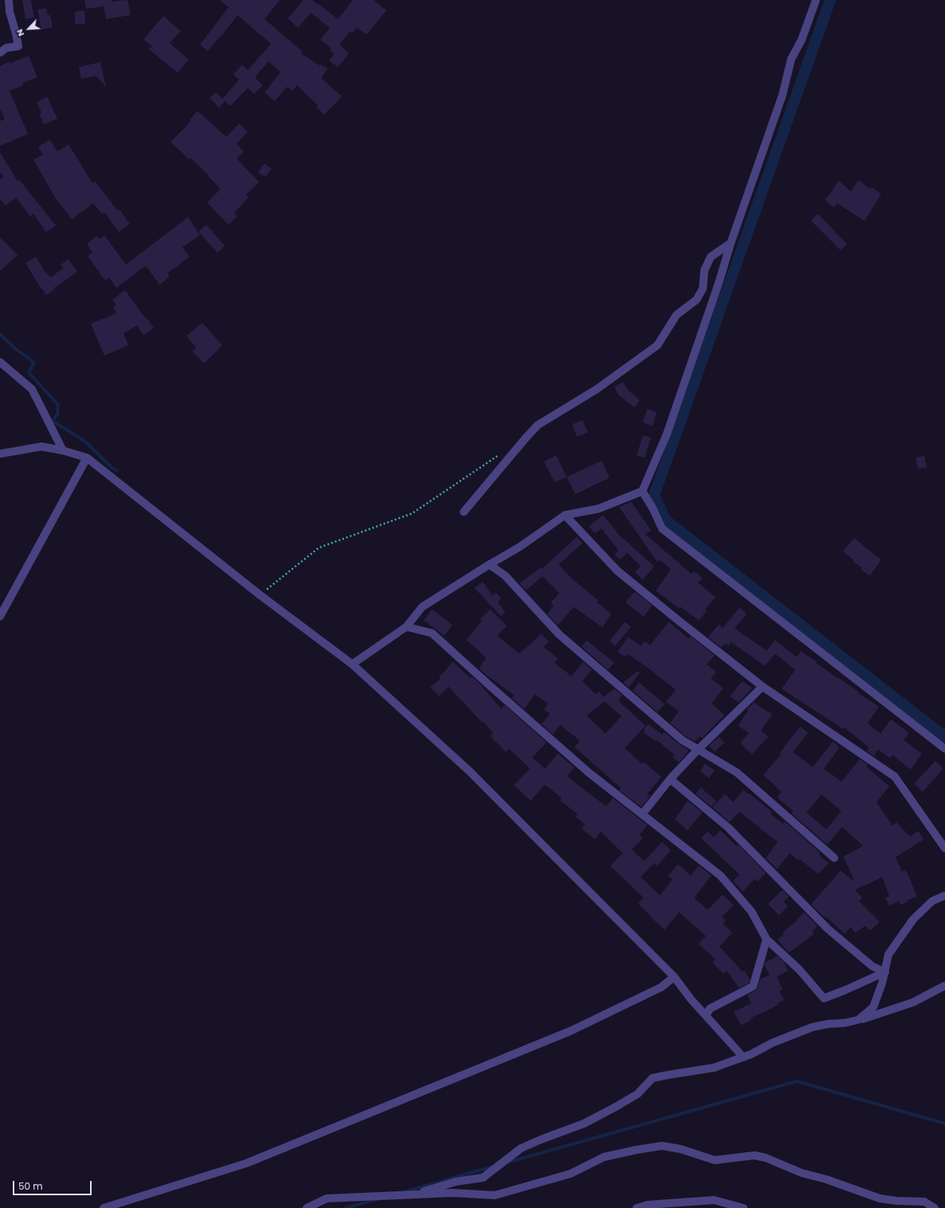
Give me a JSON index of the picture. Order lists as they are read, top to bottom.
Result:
{
  "scale_bar": "50 m",
  "north": "bottom left"
}
